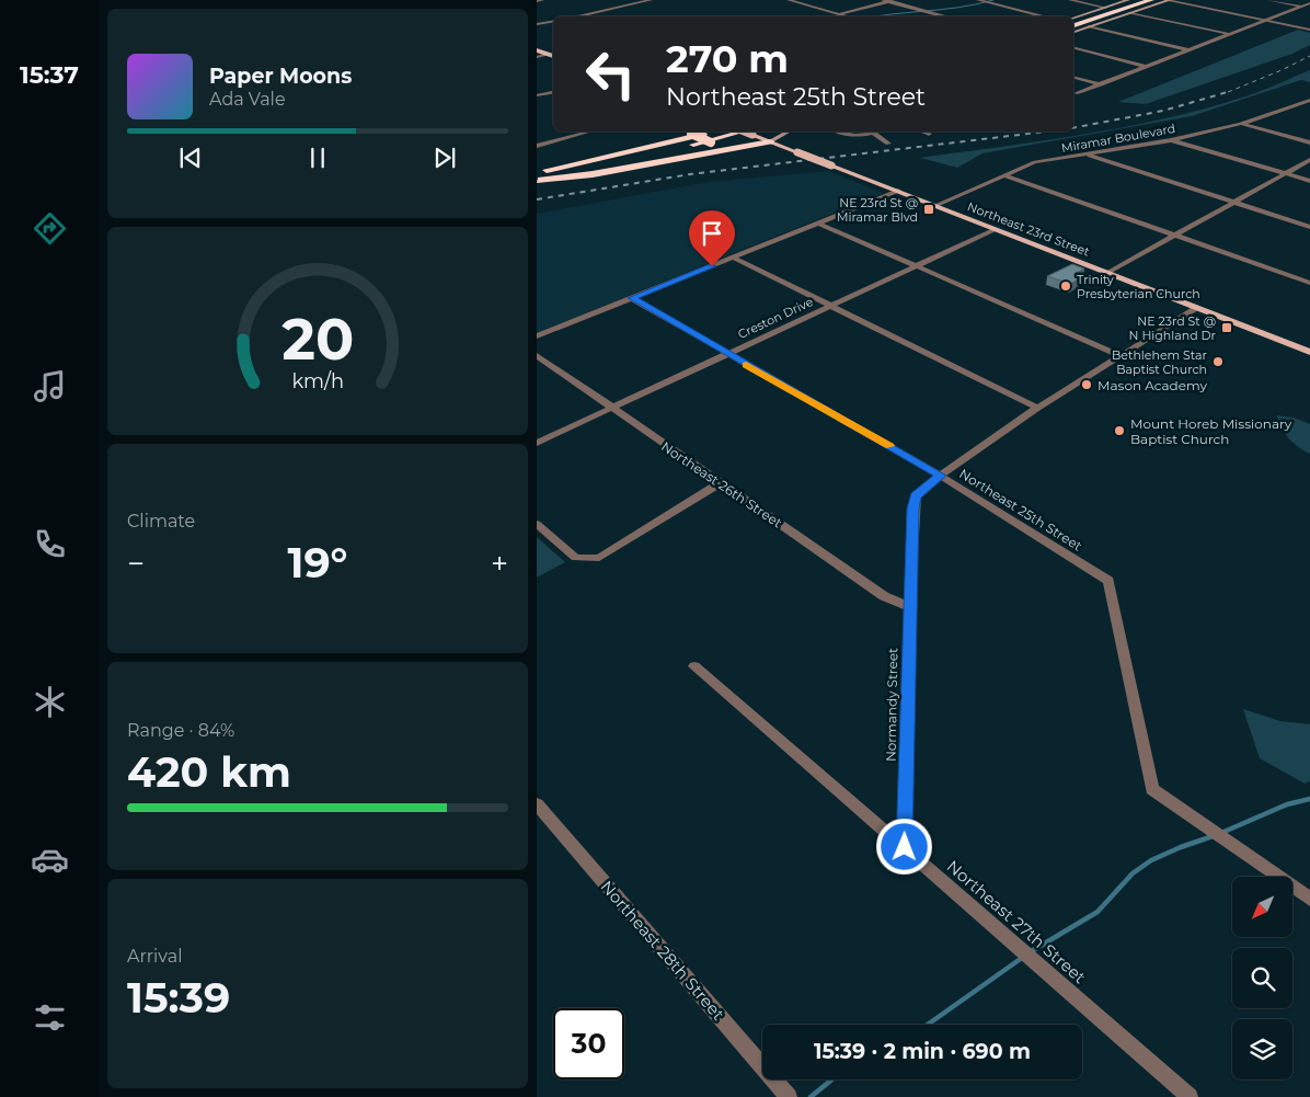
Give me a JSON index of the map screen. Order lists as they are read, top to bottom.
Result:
{
  "streets": {
    "main road": ["Northeast 23rd Street"],
    "street": [
      "Miramar Boulevard",
      "Creston Drive",
      "Northeast 26th Street",
      "Northeast 25th Street",
      "Normandy Street",
      "Northeast 27th Street",
      "Northeast 28th Street"
    ]
  },
  "crossings": [
    ["Miramar Boulevard", "Northeast 23rd Street"],
    ["Northeast 23rd Street", "Creston Drive"],
    ["Northeast 23rd Street", "Normandy Street"],
    ["Creston Drive", "Northeast 26th Street"],
    ["Creston Drive", "Northeast 25th Street"],
    ["Northeast 26th Street", "Normandy Street"],
    ["Northeast 25th Street", "Normandy Street"],
    ["Normandy Street", "Northeast 27th Street"]
  ],
  "places": {
    "transit": ["NE 23rd St @ Miramar Blvd", "NE 23rd St @ N Highland Dr"],
    "other": [
      "Trinity Presbyterian Church",
      "Bethlehem Star Baptist Church",
      "Mason Academy",
      "Mount Horeb Missionary Baptist Church"
    ]
  },
  "north": "bottom left",
  "page": {
    "tabs": "15:37",
    "turn": ["270 m", "Northeast 25th Street"],
    "song": ["Paper Moons", "Ada Vale"],
    "tile": [
      "Climate",
      ["Range · 84%", "420 km"],
      ["Arrival", "15:39"]
    ],
    "heat": ["−", "19°", "+"],
    "limit": "30",
    "trip": "15:39 · 2 min · 690 m",
    "gauge": ["20", "km/h"]
  }
}
